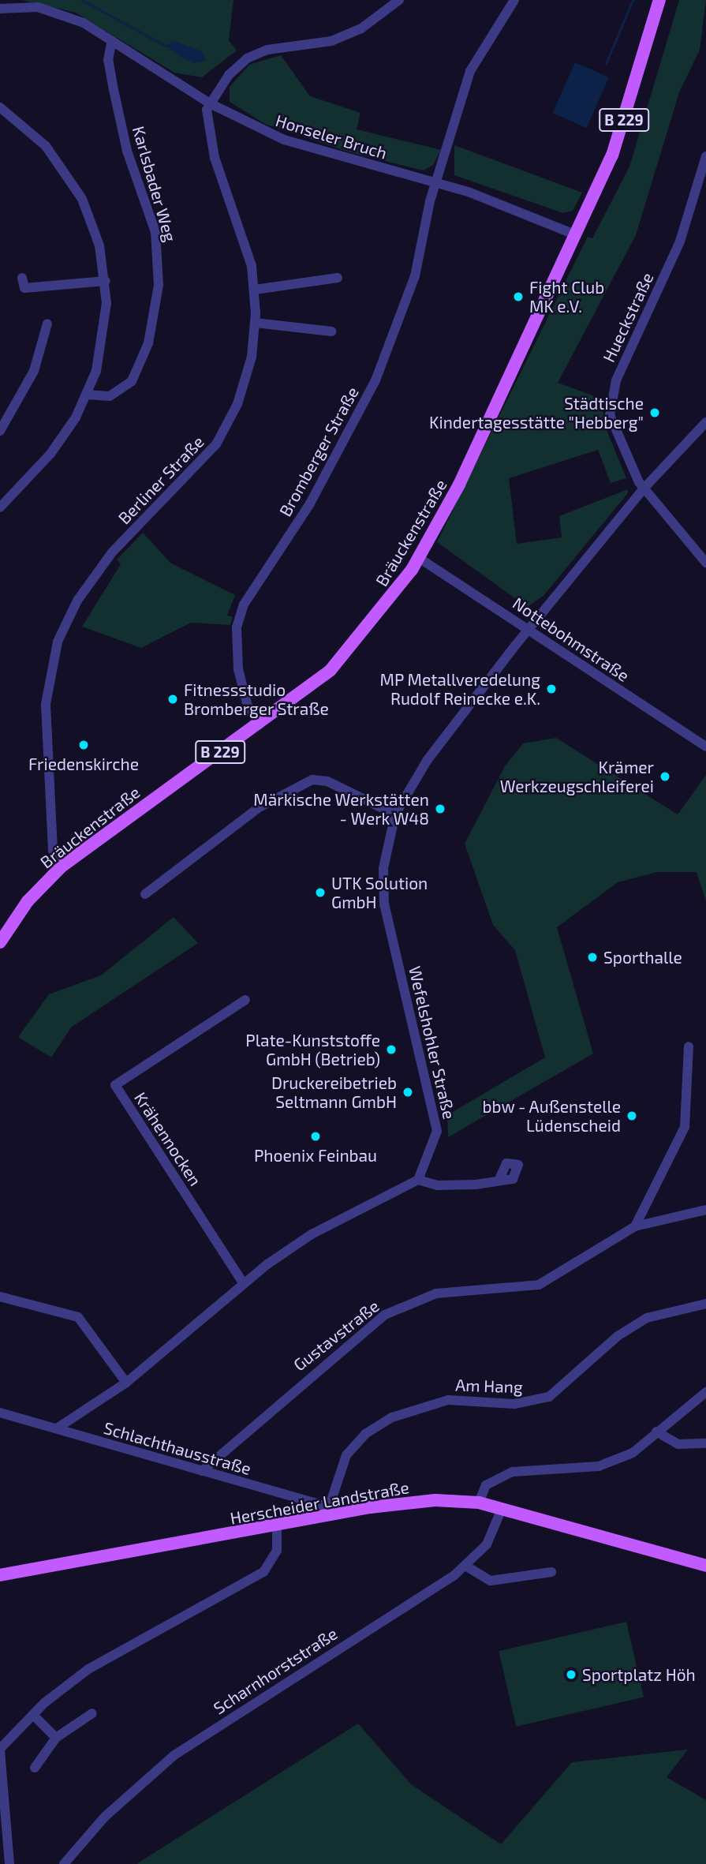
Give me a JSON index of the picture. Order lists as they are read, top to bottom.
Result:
{
  "streets": {
    "main road": ["B 229", "Bräuckenstraße", "Herscheider Landstraße"],
    "street": [
      "Honseler Bruch",
      "Karlsbader Weg",
      "Hueckstraße",
      "Bromberger Straße",
      "Berliner Straße",
      "Nottebohmstraße",
      "Wefelshohler Straße",
      "Krähennocken",
      "Gustavstraße",
      "Am Hang",
      "Schlachthausstraße",
      "Scharnhorststraße"
    ]
  },
  "crossings": [
    ["Honseler Bruch", "Karlsbader Weg"],
    ["Honseler Bruch", "Bromberger Straße"],
    ["Honseler Bruch", "Berliner Straße"],
    ["Honseler Bruch", "Bräuckenstraße"],
    ["Hueckstraße", "Wefelshohler Straße"],
    ["Bromberger Straße", "Bräuckenstraße"],
    ["Berliner Straße", "Bräuckenstraße"],
    ["Bräuckenstraße", "Nottebohmstraße"],
    ["Nottebohmstraße", "Wefelshohler Straße"],
    ["Gustavstraße", "Schlachthausstraße"],
    ["Am Hang", "Schlachthausstraße"],
    ["Schlachthausstraße", "Herscheider Landstraße"],
    ["Herscheider Landstraße", "Scharnhorststraße"]
  ],
  "places": [
    "Fight Club MK e.V.",
    "Städtische Kindertagesstätte \"Hebberg\"",
    "MP Metallveredelung Rudolf Reinecke e.K.",
    "Fitnessstudio Bromberger Straße",
    "Friedenskirche",
    "Krämer Werkzeugschleiferei",
    "Märkische Werkstätten - Werk W48",
    "UTK Solution GmbH",
    "Sporthalle",
    "Plate-Kunststoffe GmbH (Betrieb)",
    "Druckereibetrieb Seltmann GmbH",
    "bbw - Außenstelle Lüdenscheid",
    "Phoenix Feinbau",
    "Sportplatz Höh"
  ]
}
